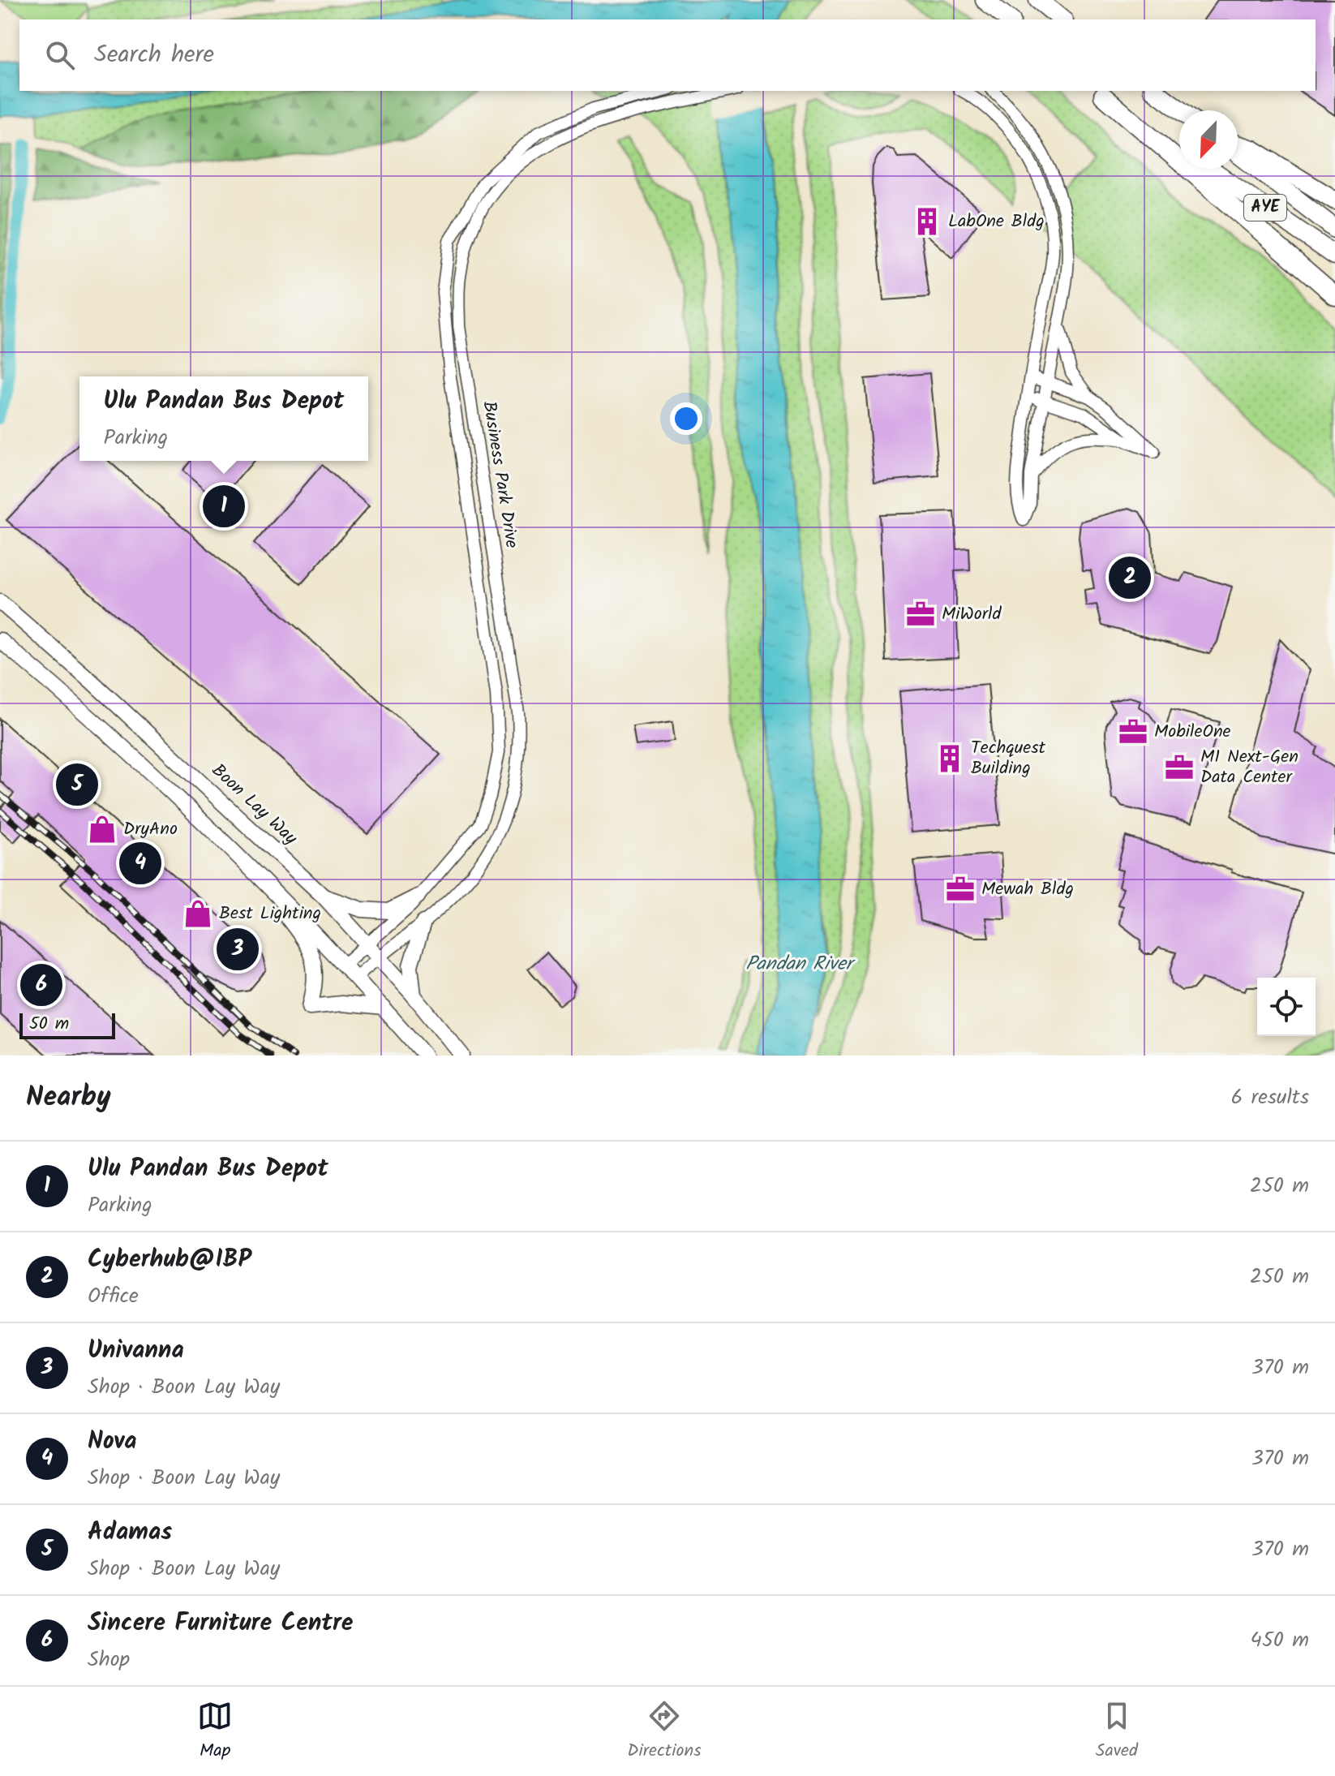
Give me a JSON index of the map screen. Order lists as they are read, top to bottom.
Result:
{
  "streets": {
    "highway": ["AYE"],
    "main road": ["Boon Lay Way"],
    "street": ["Business Park Drive"]
  },
  "crossings": [
    ["Business Park Drive", "Boon Lay Way"]
  ],
  "water": ["Pandan River"],
  "places": {
    "building": ["LabOne Bldg", "Techquest Building"],
    "office": [
      "MiWorld",
      "MobileOne",
      "M1 Next-Gen Data Center",
      "Mewah Bldg"
    ],
    "shop": ["DryAno", "Best Lighting"]
  },
  "scale_bar": "50 m",
  "north": "bottom left",
  "page": {
    "search": "Search here",
    "popup": ["Ulu Pandan Bus Depot", "Parking"],
    "pins": [
      "1",
      "2",
      "5",
      "4",
      "3",
      "6"
    ],
    "scale": "50 m",
    "heading": ["Nearby", "6 results"],
    "list": [
      {
        "mark": "1",
        "name": "Ulu Pandan Bus Depot",
        "note": "Parking",
        "value": "250 m"
      },
      {
        "mark": "2",
        "name": "Cyberhub@IBP",
        "note": "Office",
        "value": "250 m"
      },
      {
        "mark": "3",
        "name": "Univanna",
        "note": "Shop · Boon Lay Way",
        "value": "370 m"
      },
      {
        "mark": "4",
        "name": "Nova",
        "note": "Shop · Boon Lay Way",
        "value": "370 m"
      },
      {
        "mark": "5",
        "name": "Adamas",
        "note": "Shop · Boon Lay Way",
        "value": "370 m"
      },
      {
        "mark": "6",
        "name": "Sincere Furniture Centre",
        "note": "Shop",
        "value": "450 m"
      }
    ],
    "nav": ["Map", "Directions", "Saved"]
  }
}
